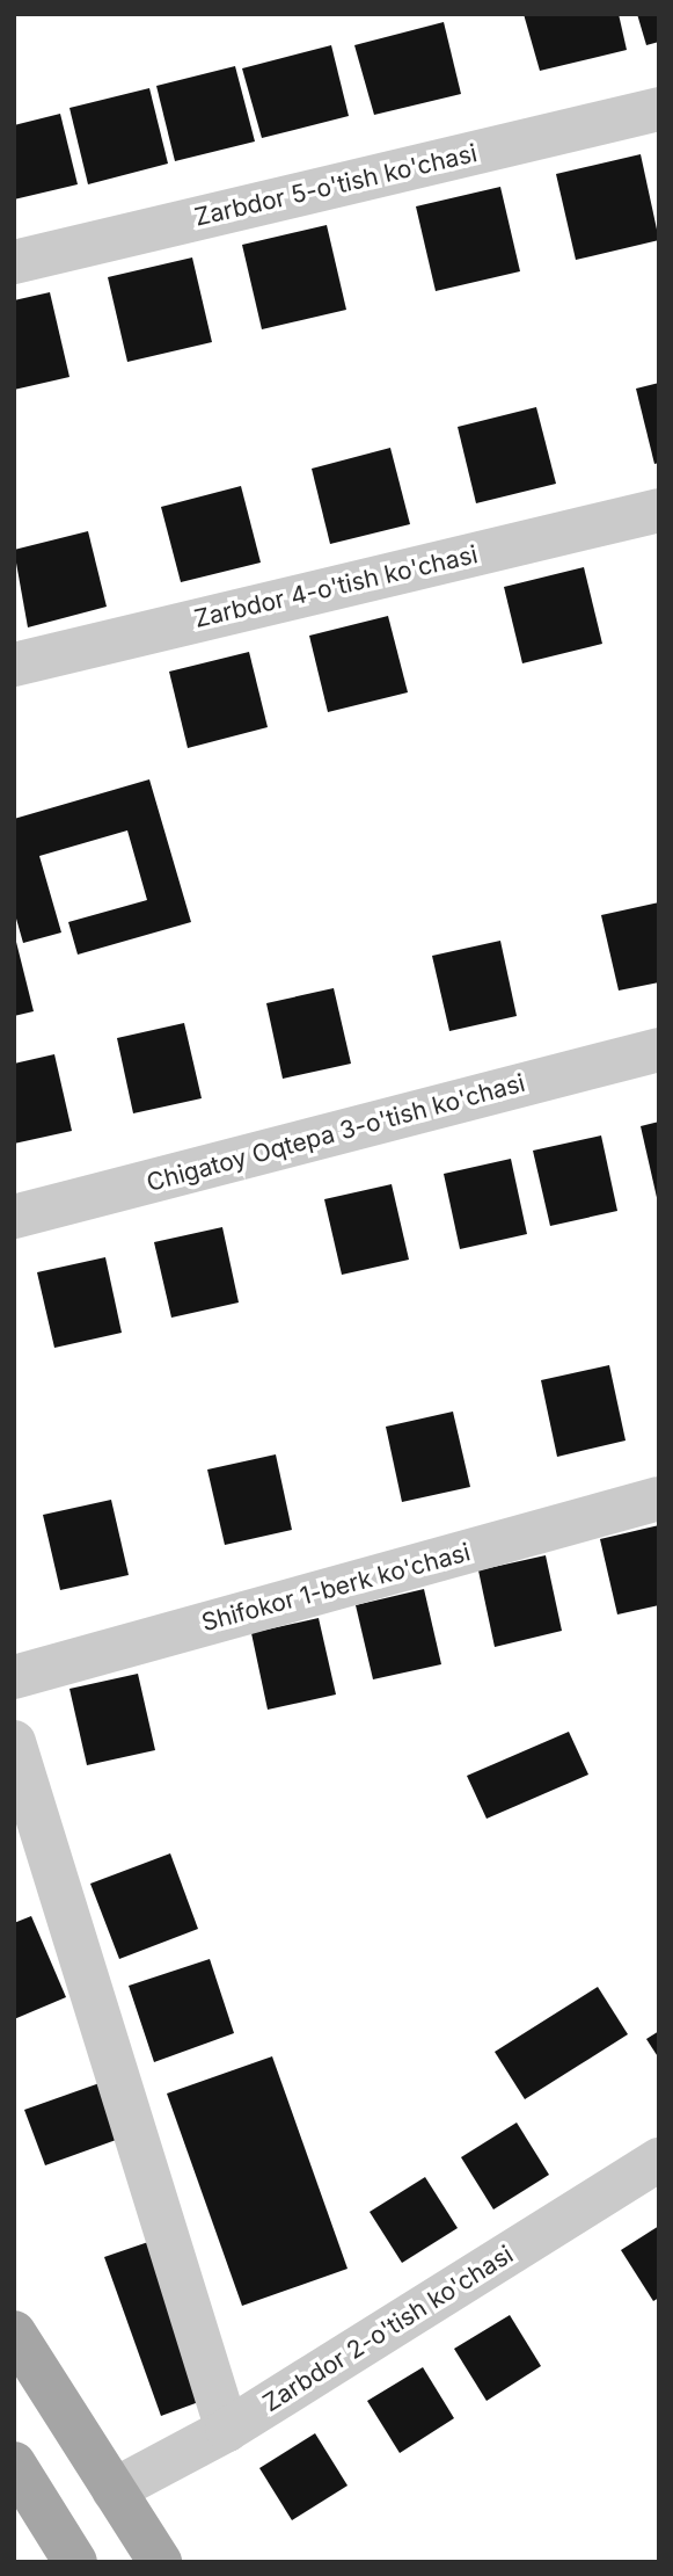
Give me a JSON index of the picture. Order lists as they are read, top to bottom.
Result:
{
  "streets": {
    "street": [
      "Zarbdor 5-o'tish ko'chasi",
      "Zarbdor 4-o'tish ko'chasi",
      "Chigatoy Oqtepa 3-o'tish ko'chasi",
      "Shifokor 1-berk ko'chasi",
      "Zarbdor 2-o'tish ko'chasi"
    ]
  }
}
